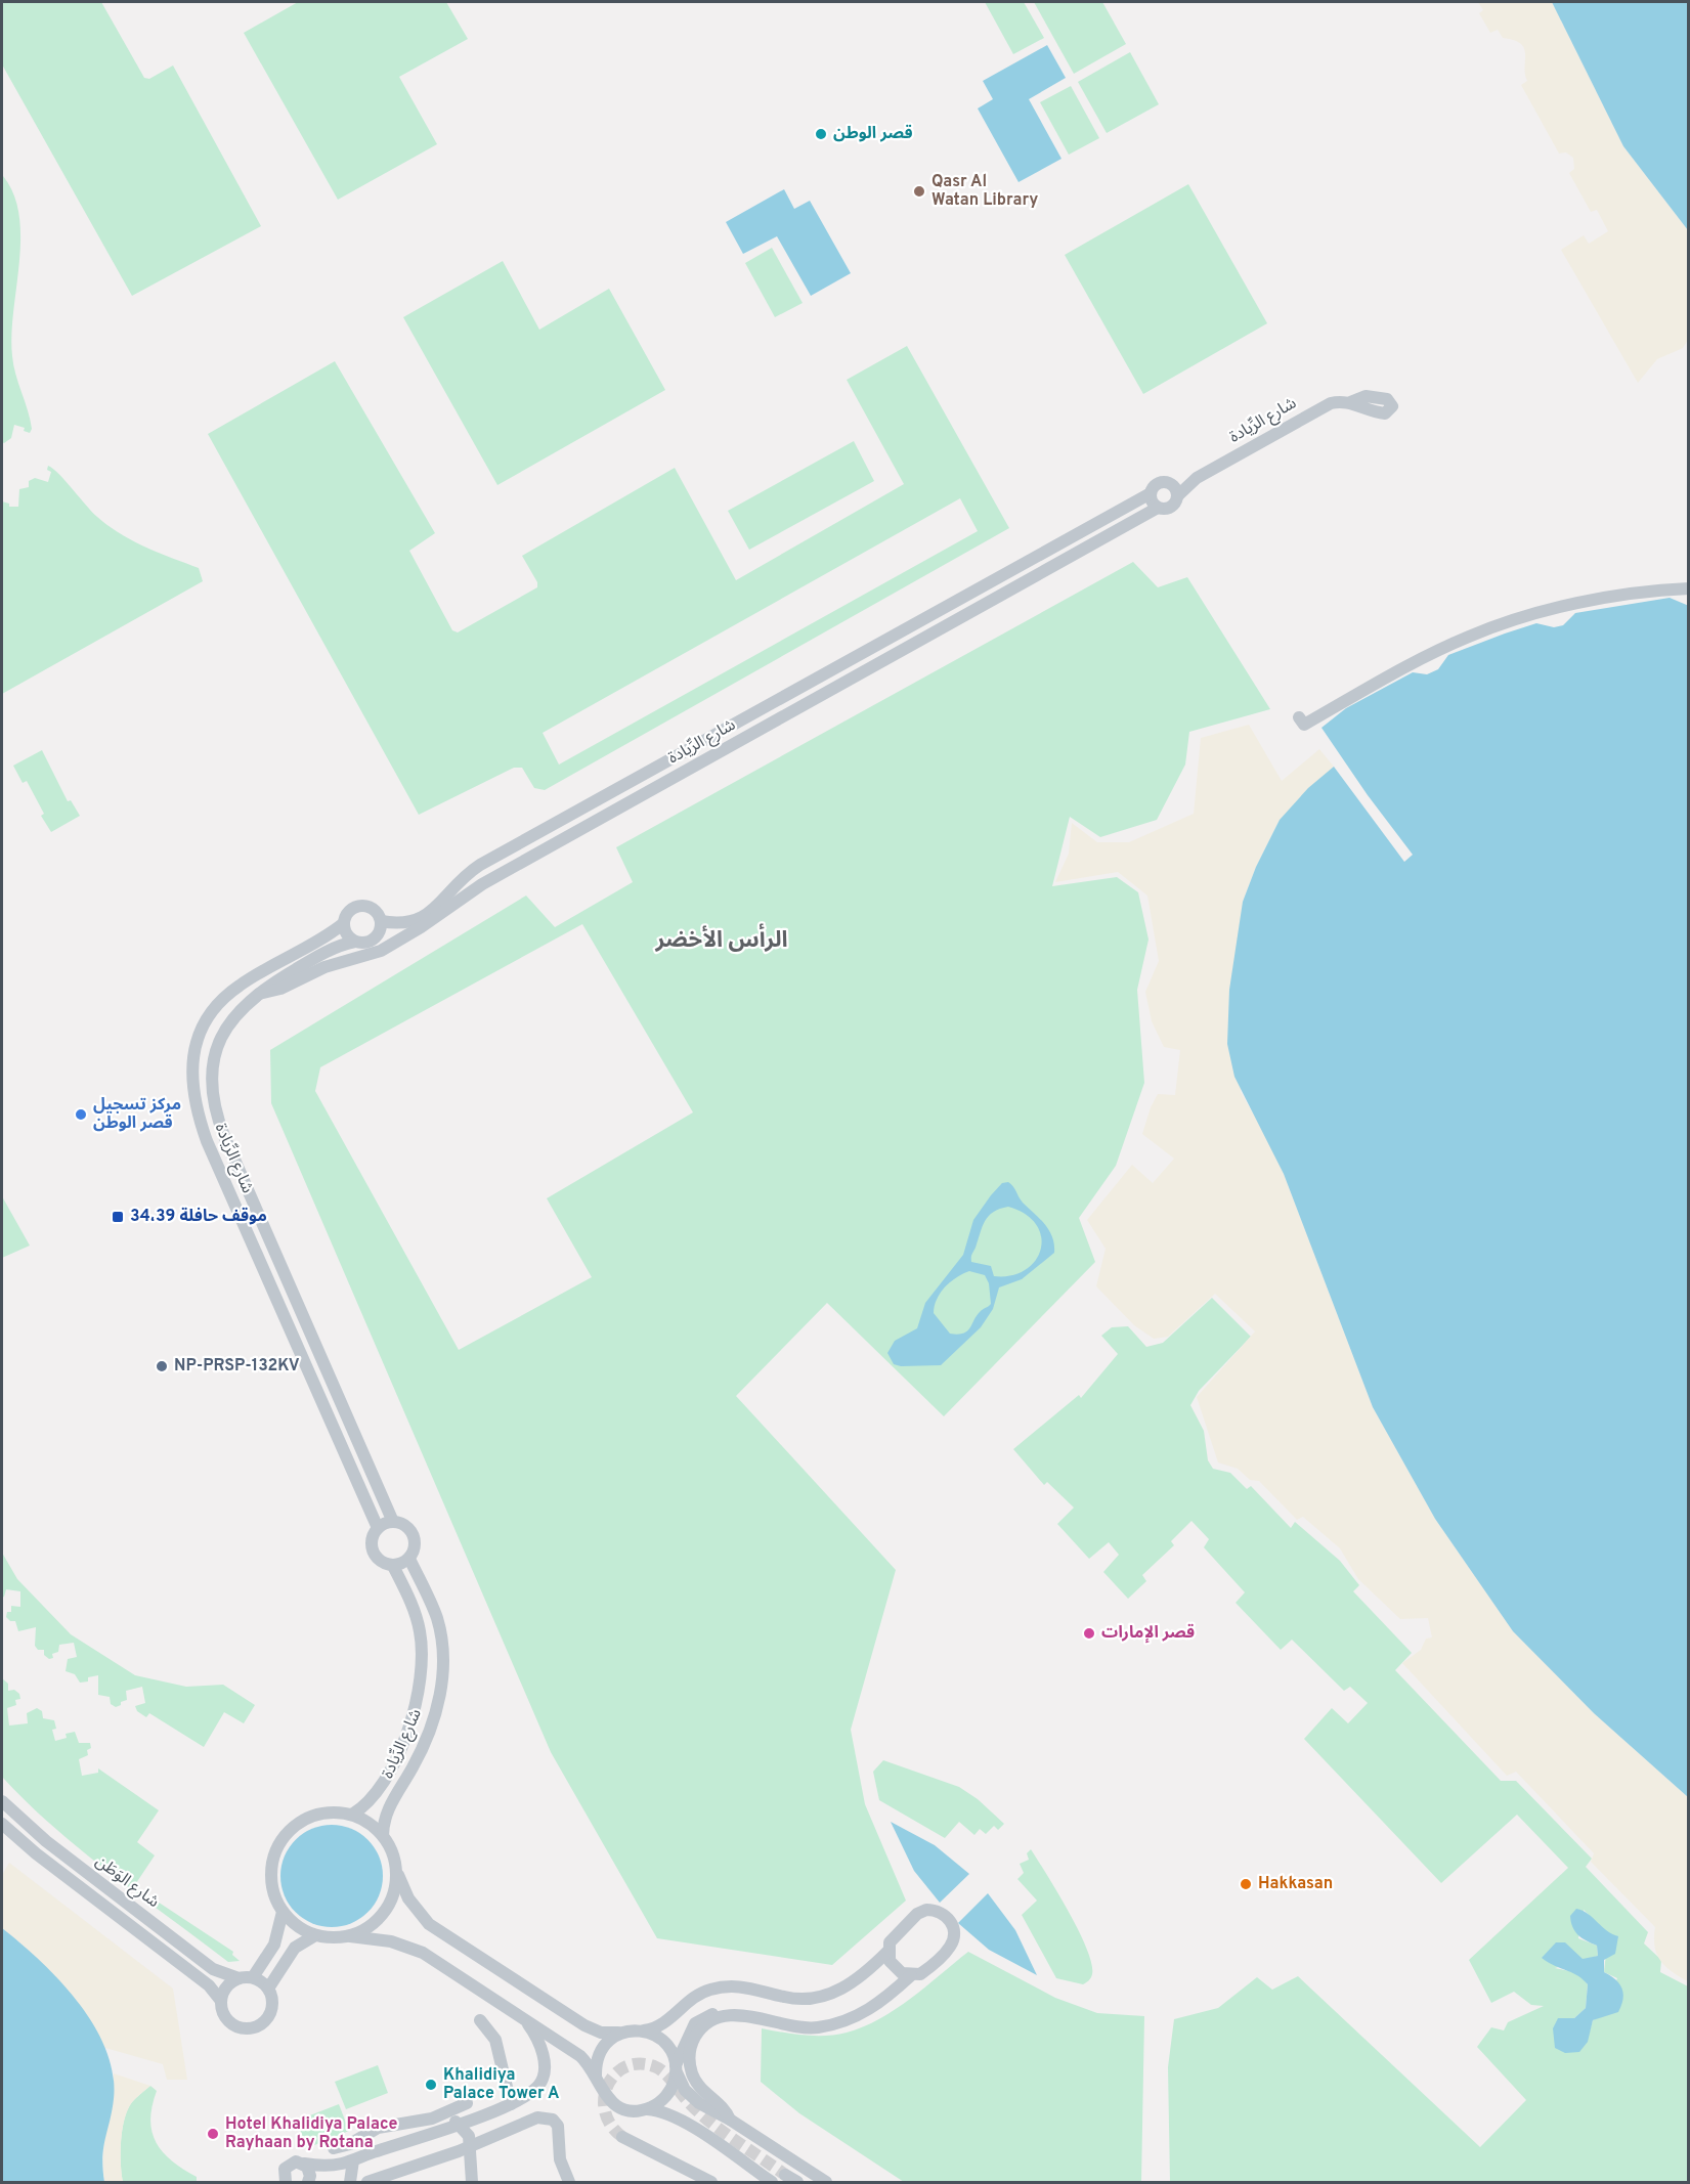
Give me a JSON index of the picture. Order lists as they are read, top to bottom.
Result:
{
  "streets": {
    "street": ["شارع الرِّيادة", "شارع الوَطَن"]
  },
  "districts": ["الرأس الأخضر"],
  "places": {
    "other": [
      "قصر الوطن",
      "Qasr Al Watan Library",
      "مركز تسجيل قصر الوطن",
      "NP-PRSP-132KV",
      "قصر الإمارات",
      "Hakkasan",
      "Khalidiya Palace Tower A",
      "Hotel Khalidiya Palace Rayhaan by Rotana"
    ],
    "transit": ["موقف حافلة 34،39"]
  }
}
